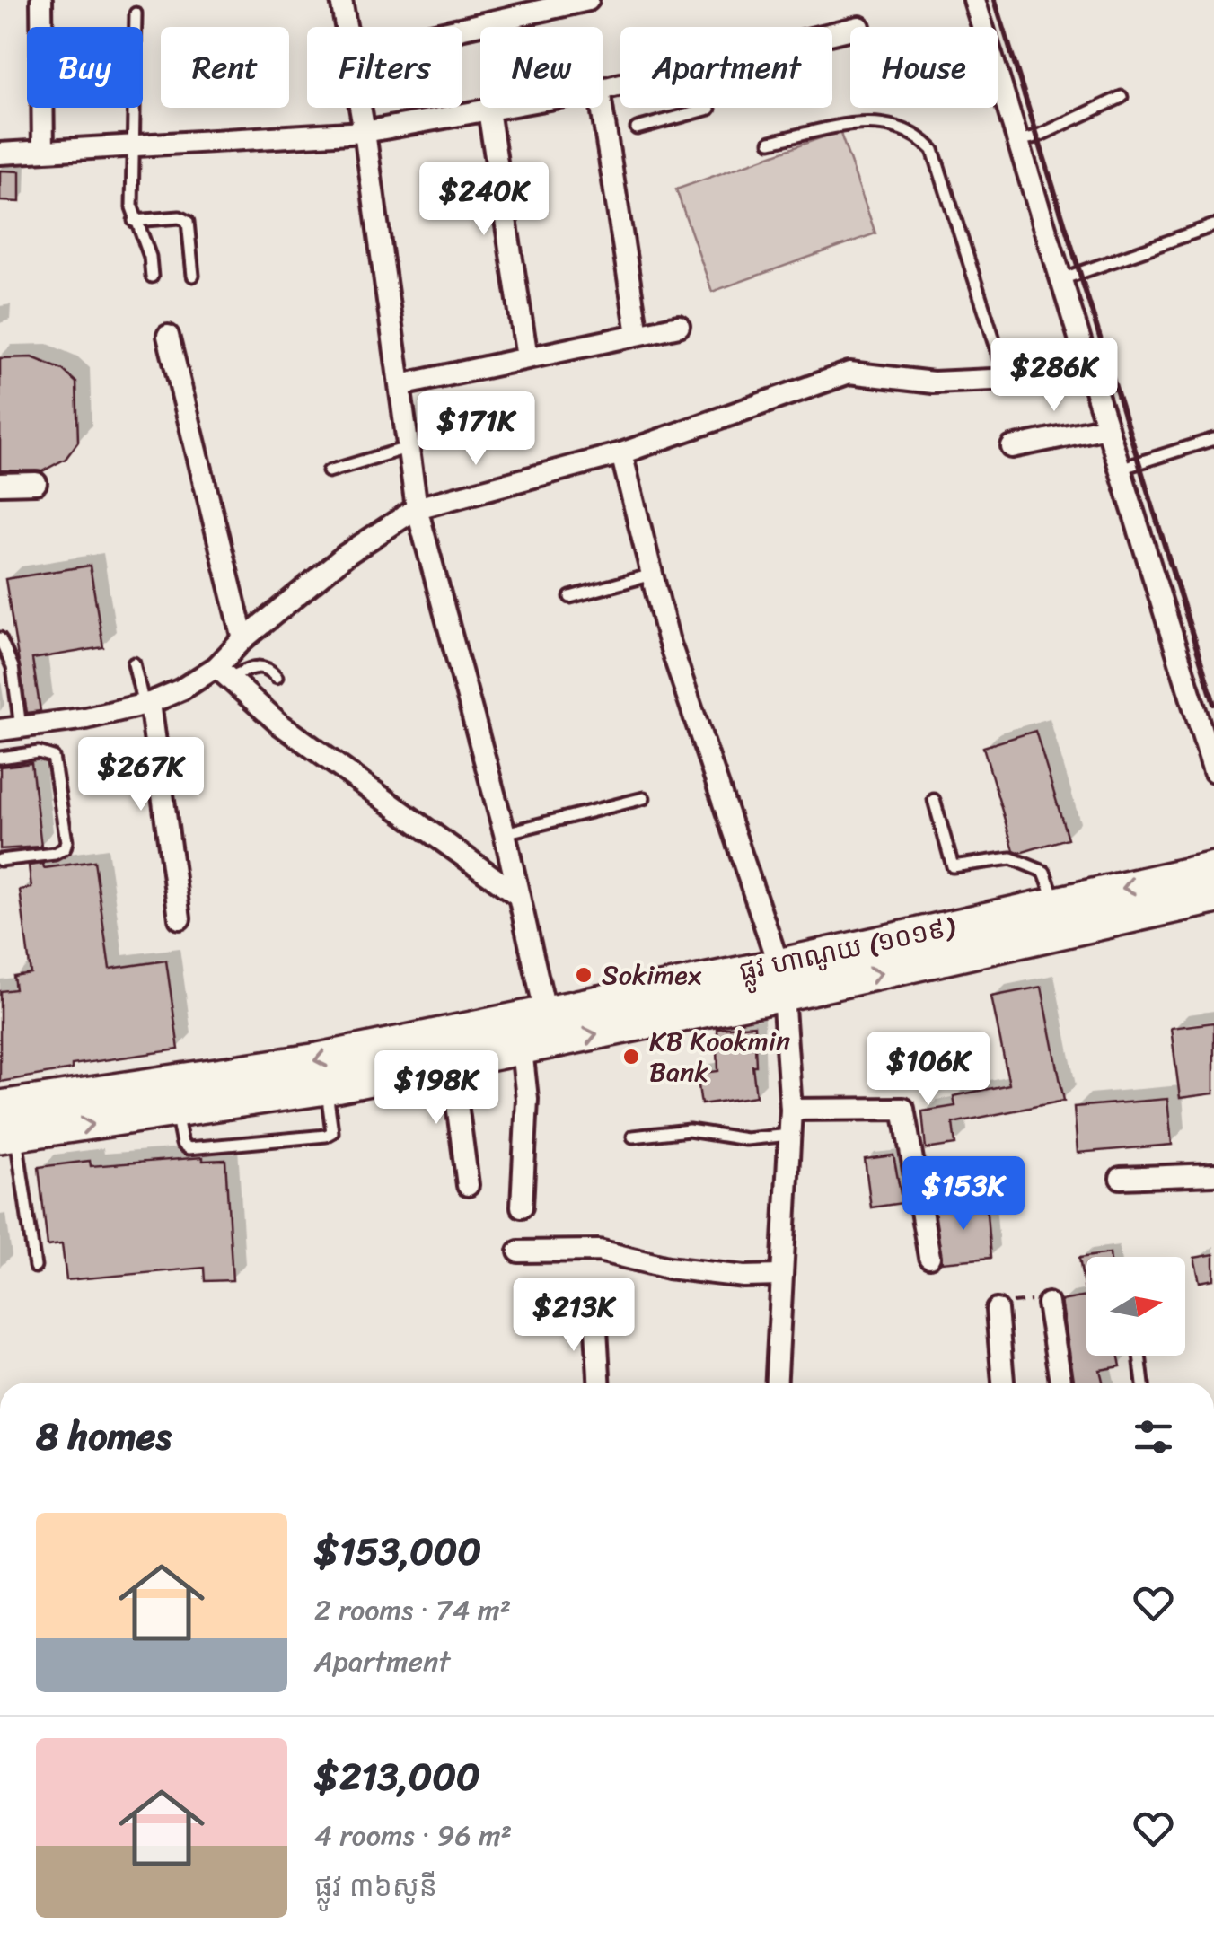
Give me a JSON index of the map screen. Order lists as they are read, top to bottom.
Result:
{
  "streets": {
    "main road": ["ផ្លូវ ហាណូយ (១០១៩)"]
  },
  "places": ["Sokimex", "KB Kookmin Bank"],
  "north": "right",
  "page": {
    "chip": [
      "Buy",
      "Rent",
      "Filters",
      "New",
      "Apartment",
      "House"
    ],
    "price": [
      "$240K",
      "$286K",
      "$171K",
      "$267K",
      "$106K",
      "$198K",
      "$153K",
      "$213K"
    ],
    "heading": "8 homes",
    "list": [
      {
        "name": "$153,000",
        "note": "2 rooms · 74 m² · Apartment"
      },
      {
        "name": "$213,000",
        "note": "4 rooms · 96 m² · ផ្លូវ ៣៦សូនី"
      }
    ]
  }
}
